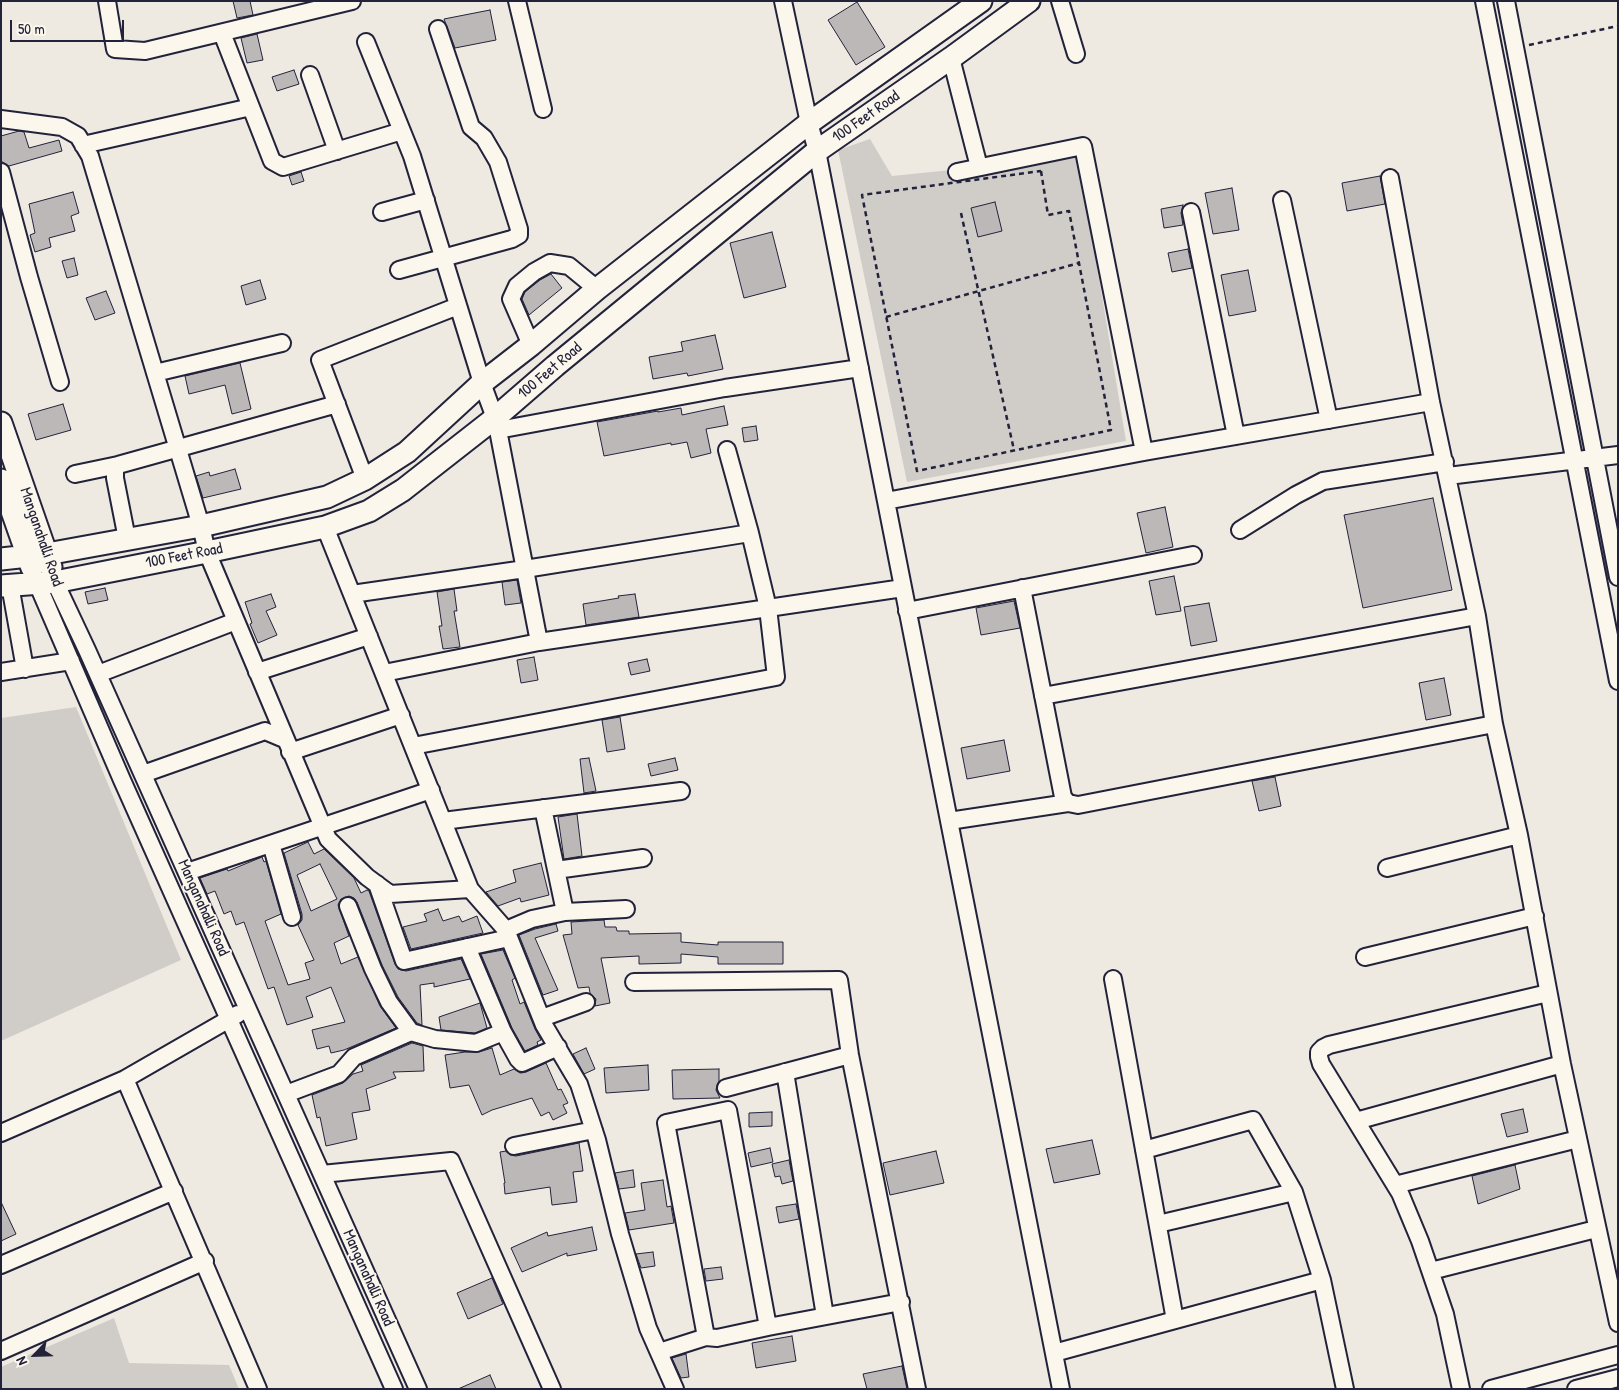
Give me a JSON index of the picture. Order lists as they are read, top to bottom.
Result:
{
  "streets": {
    "main road": ["100 Feet Road", "Manganahalli Road"]
  },
  "crossings": [
    ["100 Feet Road", "Manganahalli Road"]
  ],
  "scale_bar": "50 m",
  "north": "bottom left"
}
